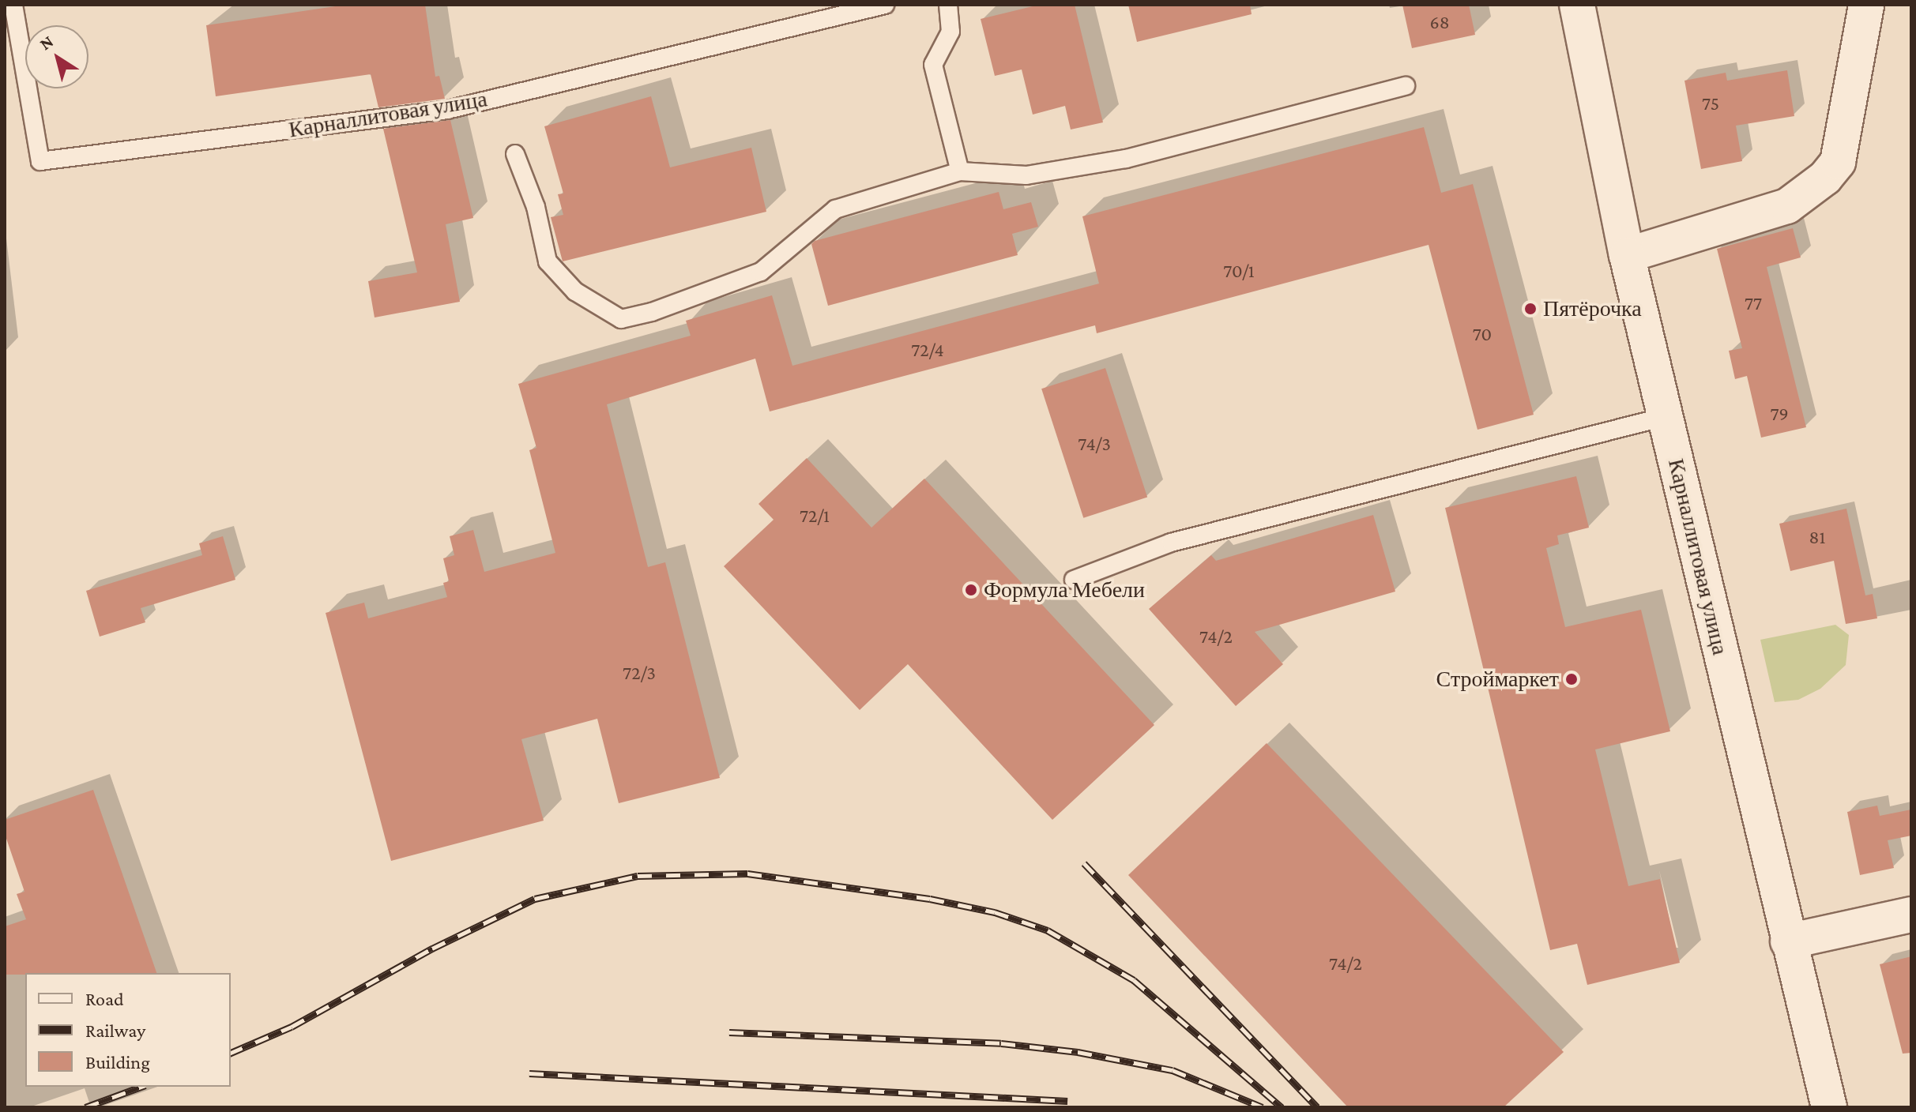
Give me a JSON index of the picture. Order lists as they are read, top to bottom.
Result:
{
  "streets": {
    "street": ["Карналлитовая улица"]
  },
  "places": ["Пятёрочка", "Формула Мебели", "Строймаркет"],
  "house_numbers": [
    "68",
    "75",
    "70/1",
    "77",
    "70",
    "72/4",
    "79",
    "74/3",
    "72/1",
    "81",
    "74/2",
    "72/3",
    "74/2"
  ],
  "legend": ["Road", "Railway", "Building"],
  "north": "top left"
}
